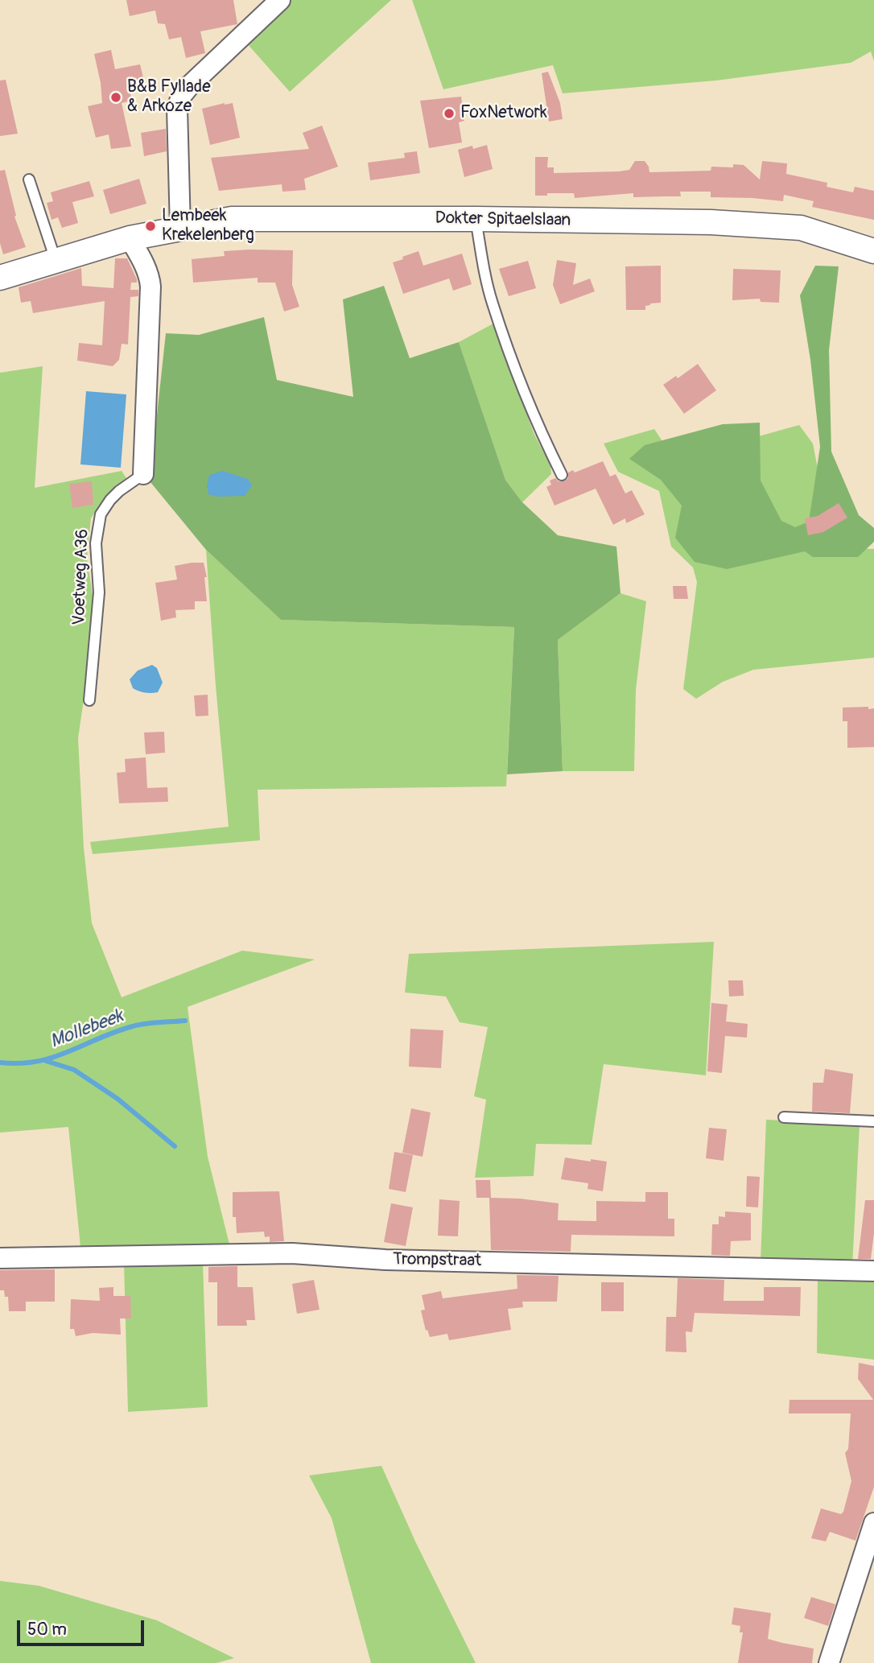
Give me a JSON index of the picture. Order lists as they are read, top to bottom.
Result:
{
  "streets": {
    "street": ["Dokter Spitaelslaan", "Trompstraat"],
    "lane": ["Voetweg A36"]
  },
  "water": ["Mollebeek"],
  "places": ["B&B Fyllade & Arkoze", "FoxNetwork", "Lembeek Krekelenberg"],
  "scale_bar": "50 m"
}
